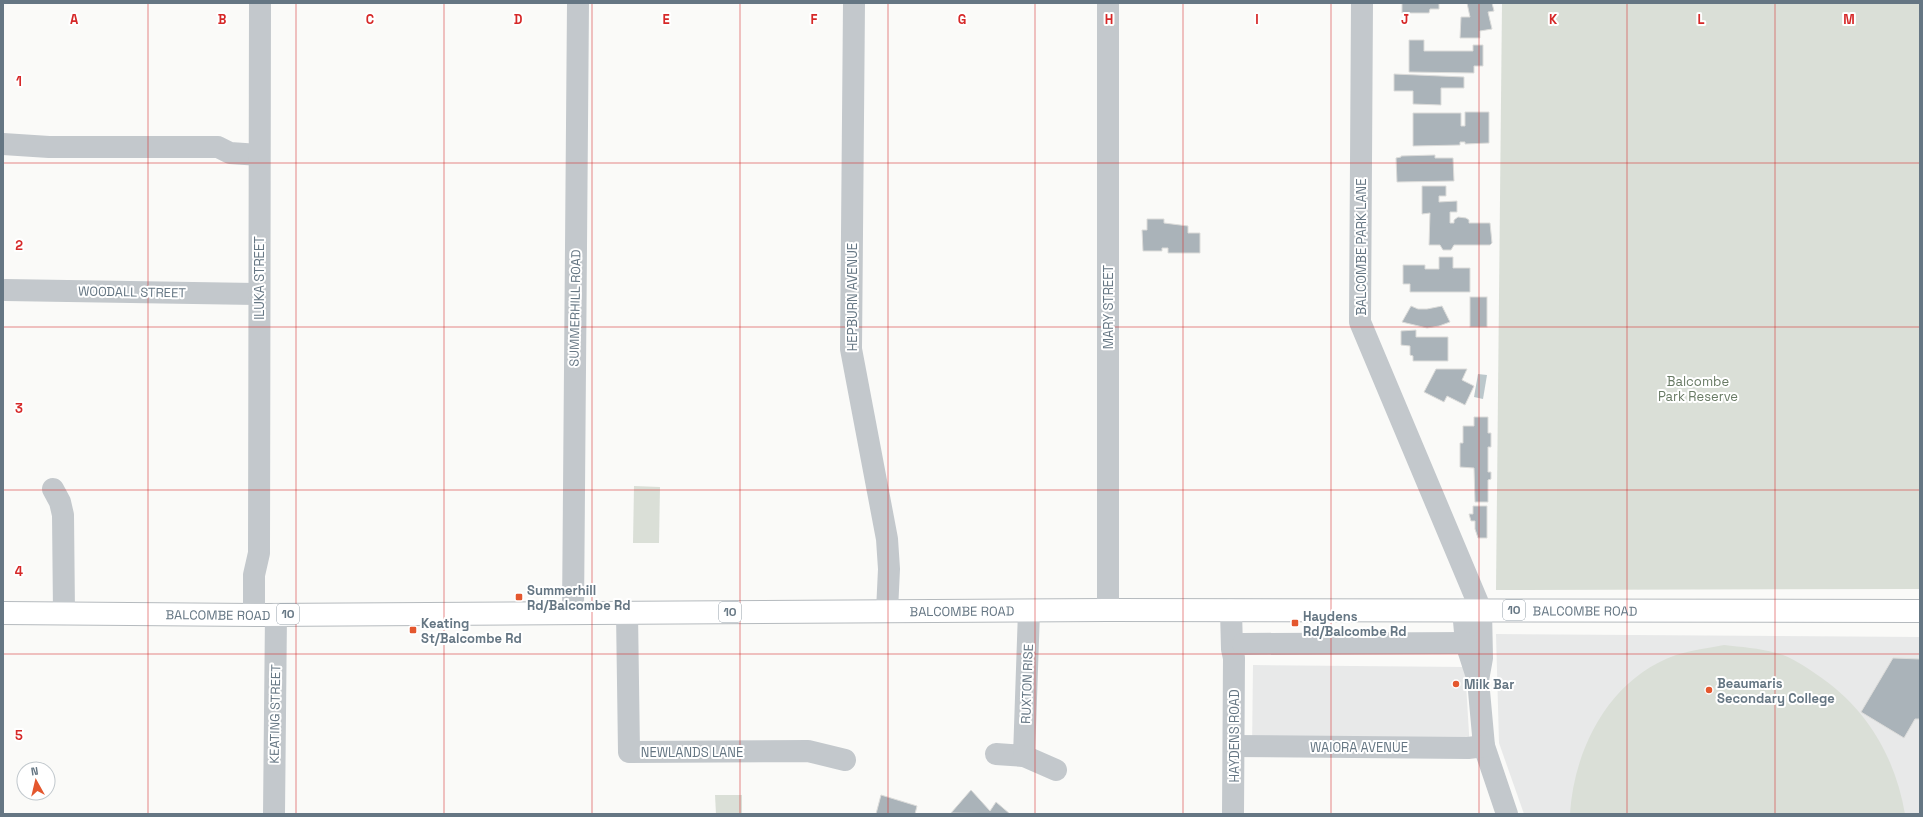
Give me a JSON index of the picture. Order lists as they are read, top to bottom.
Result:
{
  "streets": {
    "main road": ["10", "BALCOMBE ROAD"],
    "street": [
      "BALCOMBE PARK LANE",
      "ILUKA STREET",
      "WOODALL STREET",
      "HEPBURN AVENUE",
      "MARY STREET",
      "SUMMERHILL ROAD",
      "RUXTON RISE",
      "KEATING STREET",
      "HAYDENS ROAD",
      "WAIORA AVENUE",
      "NEWLANDS LANE"
    ]
  },
  "crossings": [
    ["BALCOMBE PARK LANE", "BALCOMBE ROAD"],
    ["ILUKA STREET", "WOODALL STREET"],
    ["ILUKA STREET", "BALCOMBE ROAD"],
    ["ILUKA STREET", "KEATING STREET"],
    ["HEPBURN AVENUE", "BALCOMBE ROAD"],
    ["MARY STREET", "BALCOMBE ROAD"],
    ["SUMMERHILL ROAD", "BALCOMBE ROAD"],
    ["BALCOMBE ROAD", "RUXTON RISE"],
    ["BALCOMBE ROAD", "KEATING STREET"],
    ["BALCOMBE ROAD", "HAYDENS ROAD"],
    ["BALCOMBE ROAD", "NEWLANDS LANE"],
    ["HAYDENS ROAD", "WAIORA AVENUE"]
  ],
  "parks": ["Balcombe Park Reserve"],
  "places": {
    "transit": ["Summerhill Rd/Balcombe Rd", "Haydens Rd/Balcombe Rd", "Keating St/Balcombe Rd"],
    "other": ["Milk Bar", "Beaumaris Secondary College"]
  },
  "north": "top",
  "grid": {
    "columns": [
      "A",
      "B",
      "C",
      "D",
      "E",
      "F",
      "G",
      "H",
      "I",
      "J",
      "K",
      "L",
      "M"
    ],
    "rows": [
      "1",
      "2",
      "3",
      "4",
      "5"
    ]
  }
}
